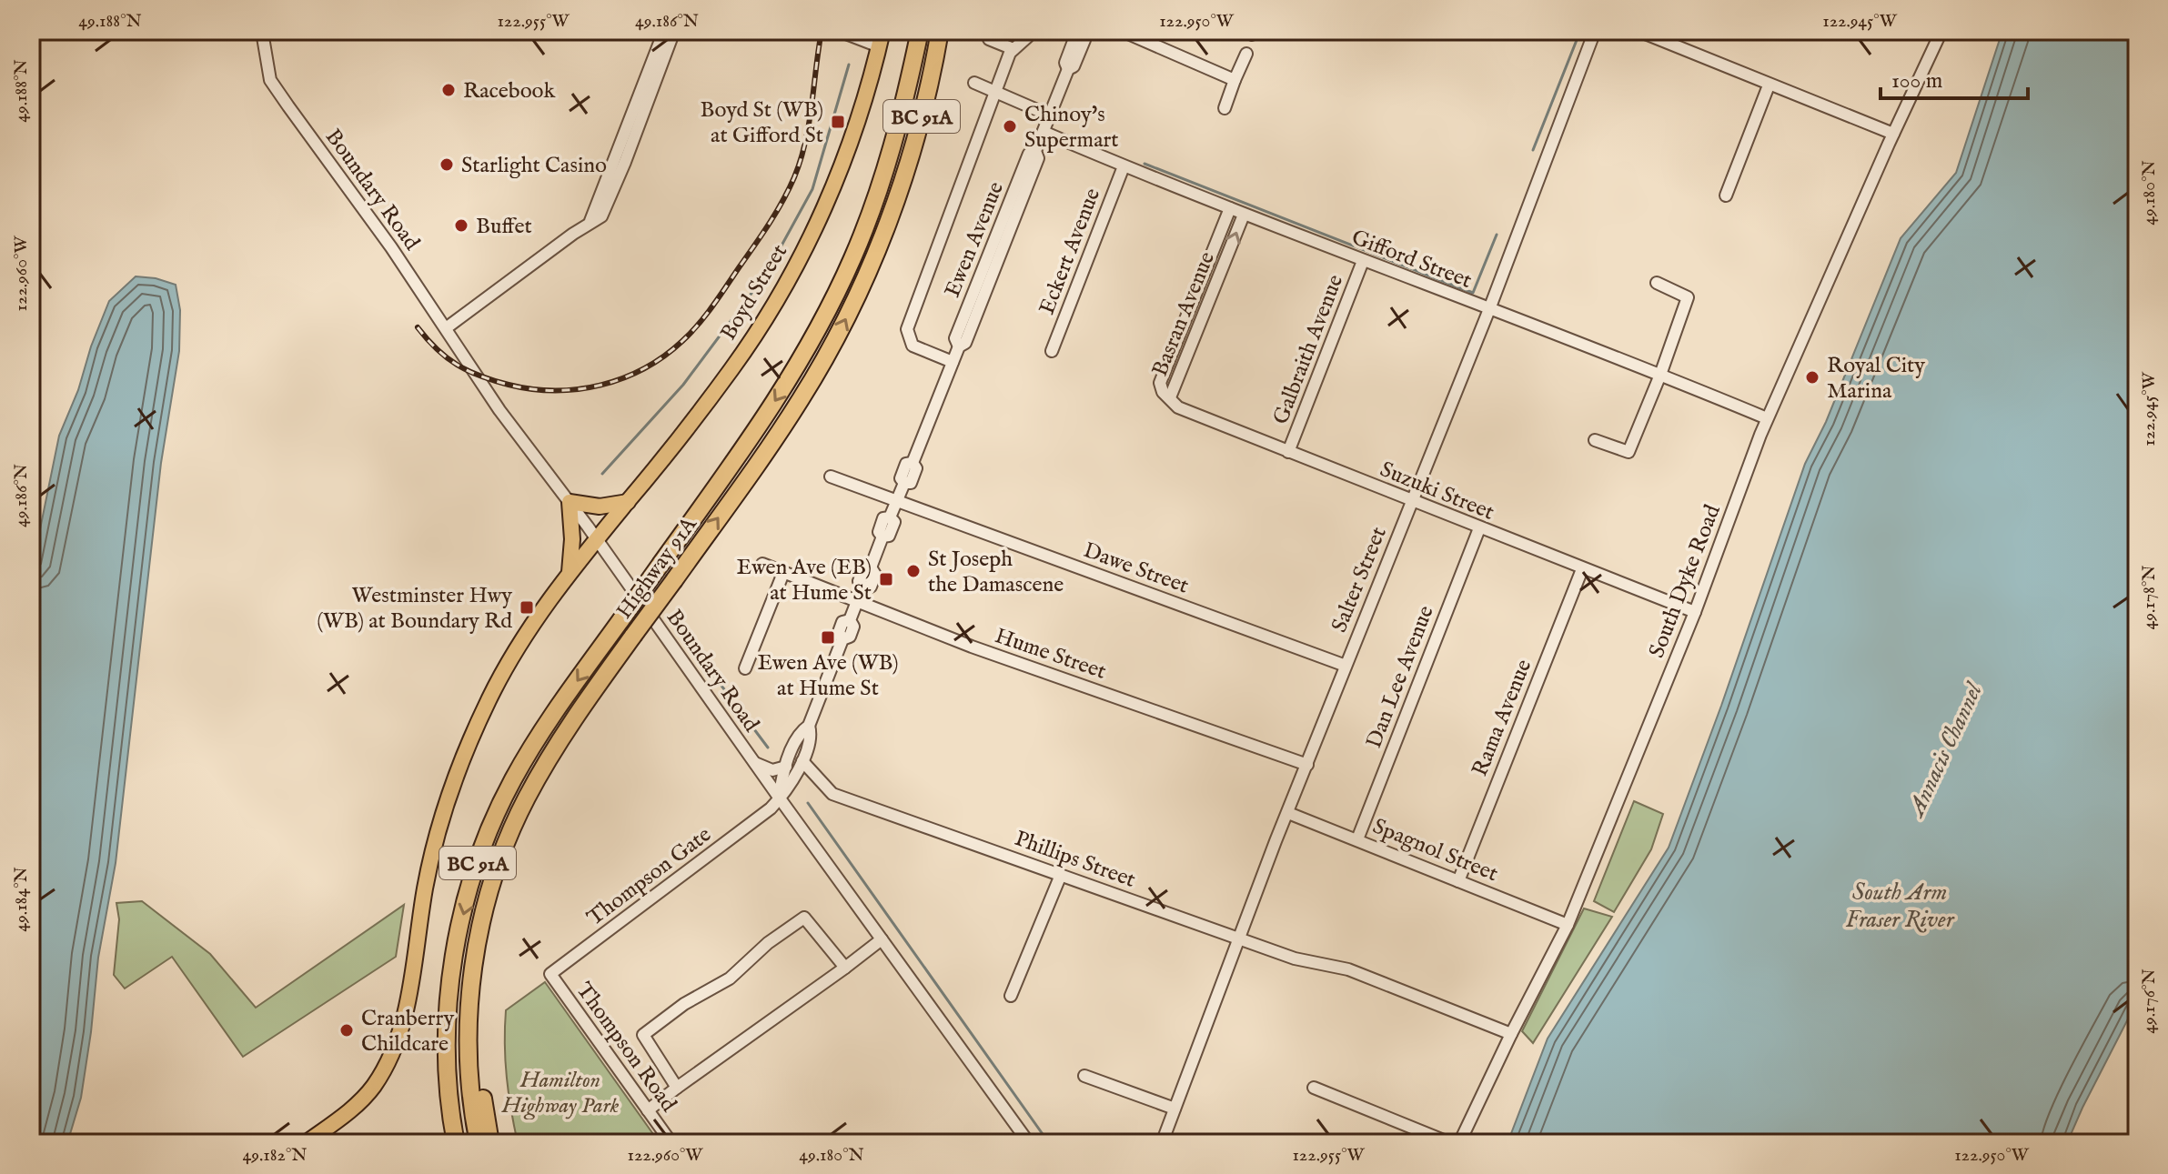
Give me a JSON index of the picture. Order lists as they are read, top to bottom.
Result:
{
  "streets": {
    "highway": ["BC 91A", "Highway 91A"],
    "main road": ["Boyd Street"],
    "street": [
      "Boundary Road",
      "Ewen Avenue",
      "Eckert Avenue",
      "Gifford Street",
      "Basran Avenue",
      "Galbraith Avenue",
      "Suzuki Street",
      "Dawe Street",
      "Salter Street",
      "South Dyke Road",
      "Hume Street",
      "Dan Lee Avenue",
      "Rama Avenue",
      "Spagnol Street",
      "Phillips Street",
      "Thompson Gate",
      "Thompson Road"
    ]
  },
  "crossings": [
    ["Boundary Road", "Ewen Avenue"],
    ["Boundary Road", "Boyd Street"],
    ["Ewen Avenue", "Gifford Street"],
    ["Ewen Avenue", "Dawe Street"],
    ["Ewen Avenue", "Hume Street"],
    ["Ewen Avenue", "Phillips Street"],
    ["Ewen Avenue", "Thompson Gate"],
    ["Eckert Avenue", "Gifford Street"],
    ["Gifford Street", "Basran Avenue"],
    ["Gifford Street", "Galbraith Avenue"],
    ["Gifford Street", "Salter Street"],
    ["Gifford Street", "South Dyke Road"],
    ["Basran Avenue", "Suzuki Street"],
    ["Galbraith Avenue", "Suzuki Street"],
    ["Suzuki Street", "Salter Street"],
    ["Suzuki Street", "South Dyke Road"],
    ["Suzuki Street", "Dan Lee Avenue"],
    ["Suzuki Street", "Rama Avenue"],
    ["Dawe Street", "Salter Street"],
    ["Salter Street", "Hume Street"],
    ["Salter Street", "Spagnol Street"],
    ["Salter Street", "Phillips Street"],
    ["South Dyke Road", "Spagnol Street"],
    ["South Dyke Road", "Phillips Street"],
    ["Dan Lee Avenue", "Spagnol Street"],
    ["Rama Avenue", "Spagnol Street"],
    ["Thompson Gate", "Thompson Road"]
  ],
  "water": ["Annacis Channel", "South Arm Fraser River"],
  "parks": ["Hamilton Highway Park"],
  "places": {
    "other": [
      "Racebook",
      "Chinoy's Supermart",
      "Starlight Casino",
      "Buffet",
      "Royal City Marina",
      "St Joseph the Damascene",
      "Cranberry Childcare"
    ],
    "transit": [
      "Boyd St (WB) at Gifford St",
      "Ewen Ave (EB) at Hume St",
      "Westminster Hwy (WB) at Boundary Rd",
      "Ewen Ave (WB) at Hume St"
    ]
  },
  "scale_bar": "100 m",
  "coordinates": [
    "49.188°N",
    "122.955°W",
    "49.186°N",
    "122.950°W",
    "122.945°W",
    "49.180°N",
    "122.960°W",
    "49.178°N",
    "49.184°N",
    "49.176°N",
    "49.182°N"
  ]
}
